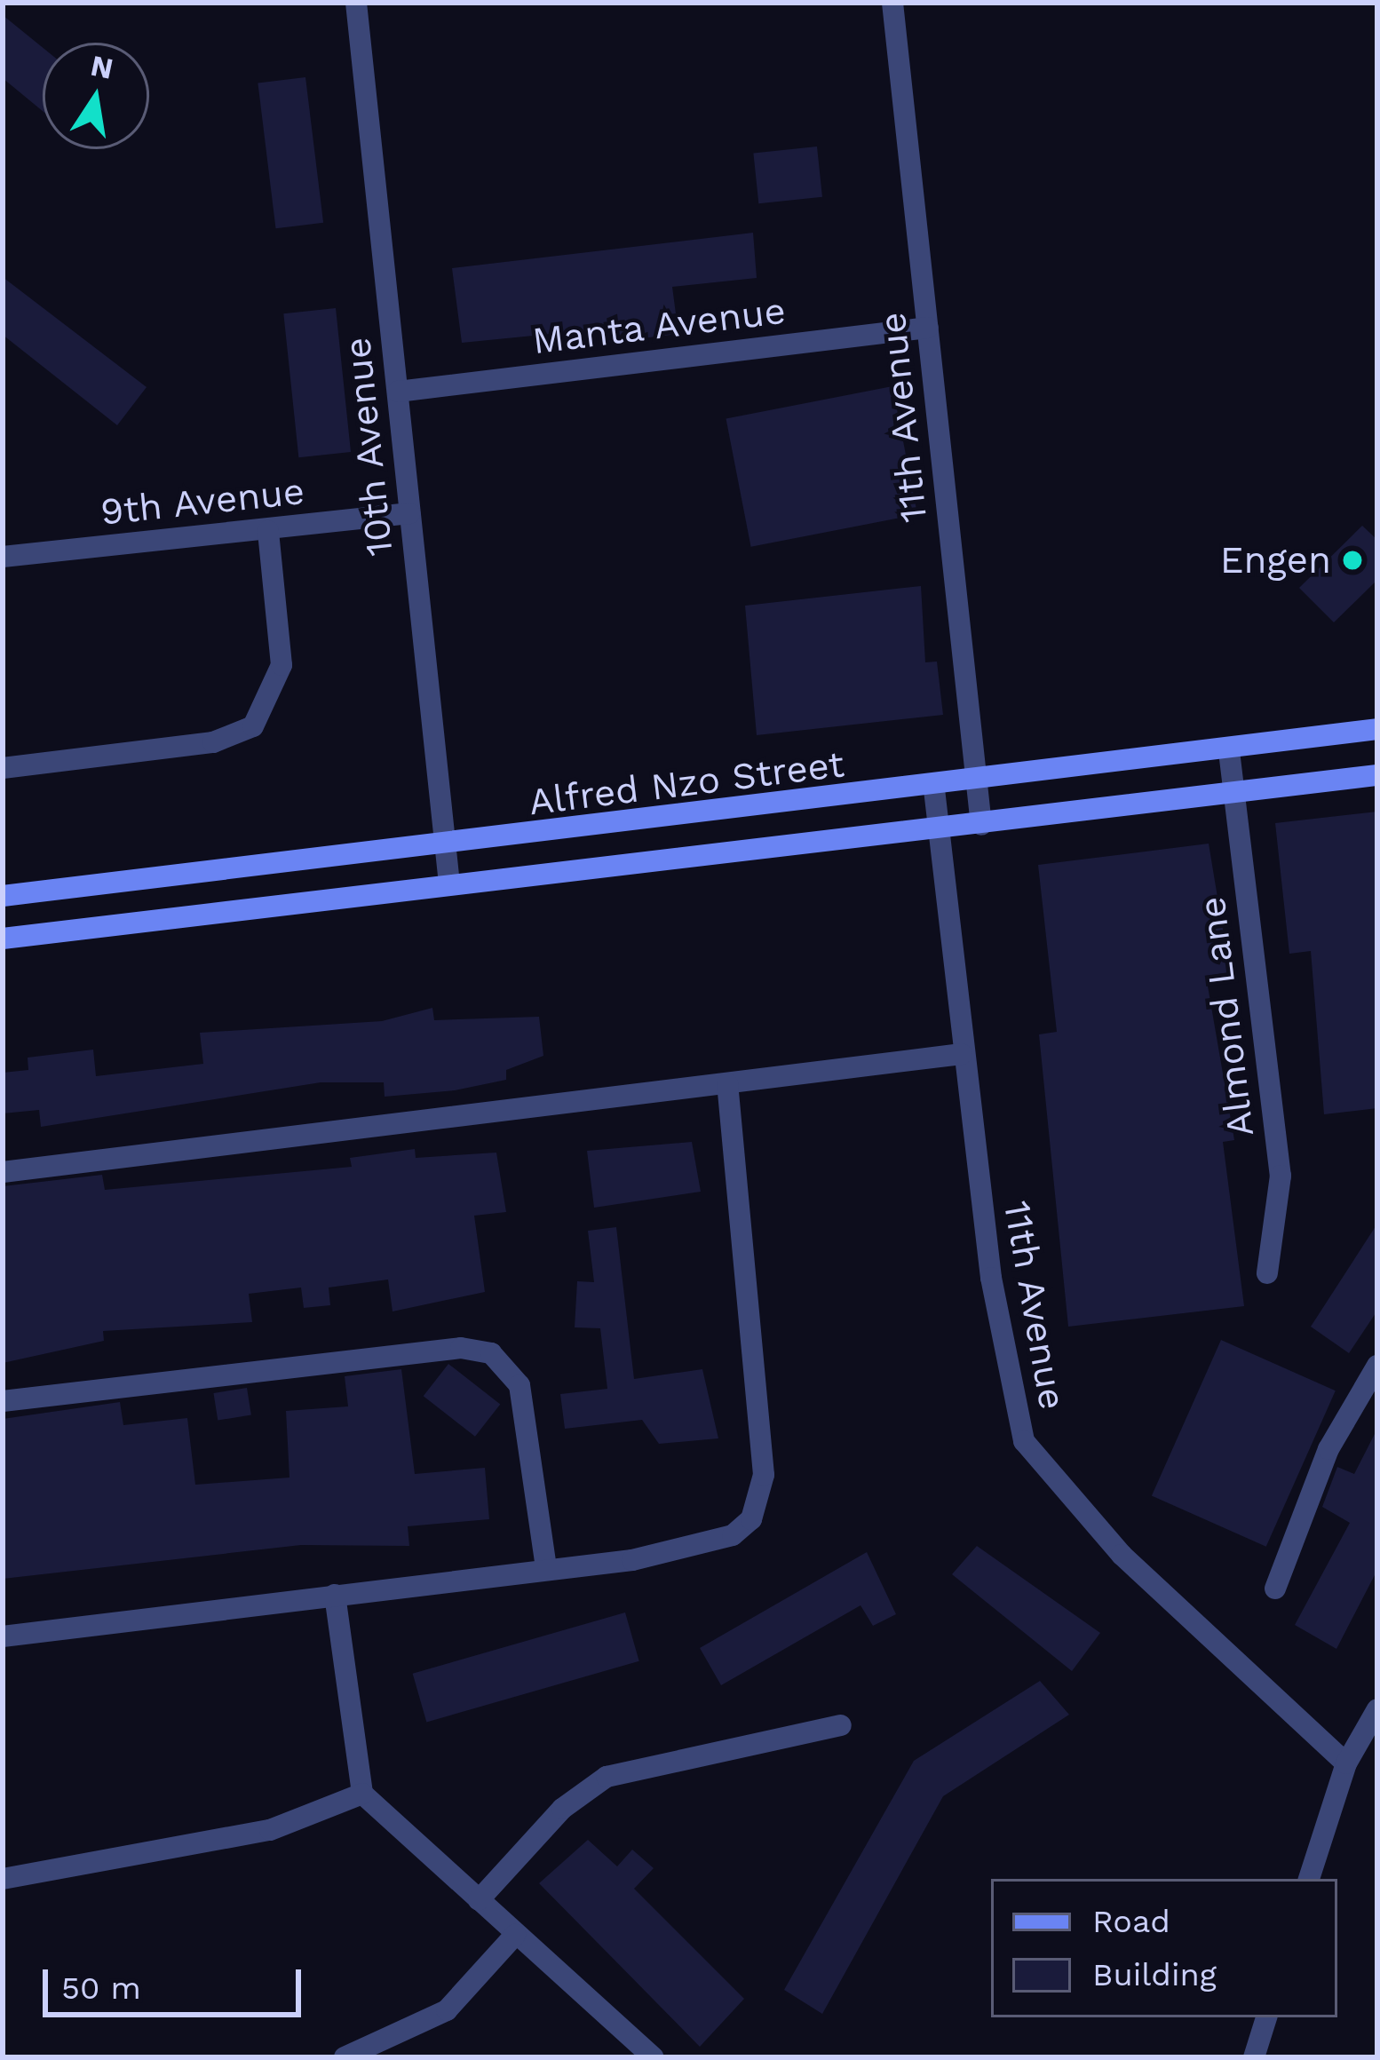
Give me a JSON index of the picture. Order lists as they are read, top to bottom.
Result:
{
  "streets": {
    "street": [
      "Manta Avenue",
      "11th Avenue",
      "10th Avenue",
      "9th Avenue",
      "Alfred Nzo Street",
      "Almond Lane"
    ]
  },
  "crossings": [
    ["Manta Avenue", "11th Avenue"],
    ["Manta Avenue", "10th Avenue"],
    ["11th Avenue", "Alfred Nzo Street"],
    ["10th Avenue", "9th Avenue"],
    ["10th Avenue", "Alfred Nzo Street"],
    ["Alfred Nzo Street", "Almond Lane"]
  ],
  "places": ["Engen"],
  "legend": ["Road", "Building"],
  "scale_bar": "50 m",
  "north": "top"
}
